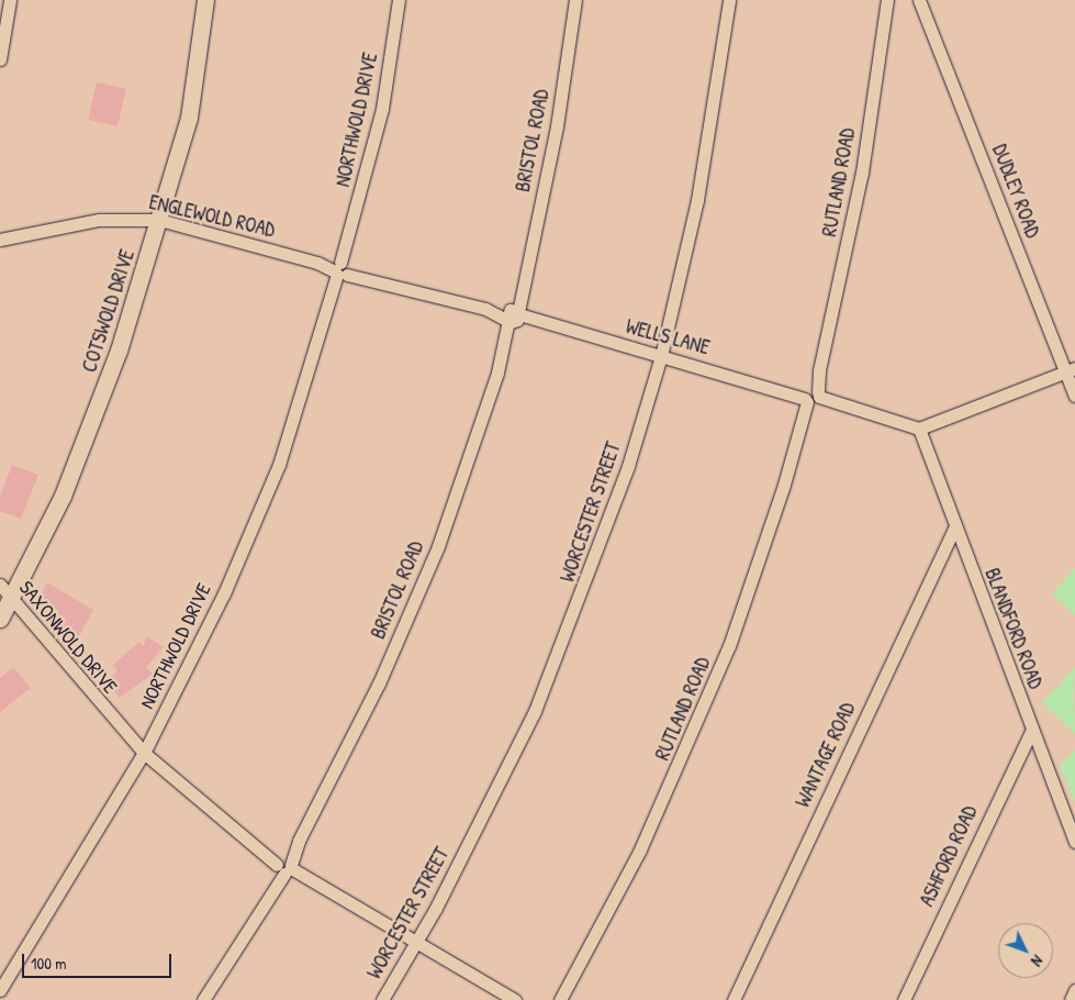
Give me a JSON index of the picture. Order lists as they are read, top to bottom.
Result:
{
  "streets": {
    "main road": ["COTSWOLD DRIVE"],
    "street": [
      "NORTHWOLD DRIVE",
      "BRISTOL ROAD",
      "RUTLAND ROAD",
      "DUDLEY ROAD",
      "ENGLEWOLD ROAD",
      "WELLS LANE",
      "WORCESTER STREET",
      "BLANDFORD ROAD",
      "SAXONWOLD DRIVE",
      "WANTAGE ROAD",
      "ASHFORD ROAD"
    ]
  },
  "crossings": [
    ["NORTHWOLD DRIVE", "ENGLEWOLD ROAD"],
    ["NORTHWOLD DRIVE", "SAXONWOLD DRIVE"],
    ["BRISTOL ROAD", "ENGLEWOLD ROAD"],
    ["BRISTOL ROAD", "WELLS LANE"],
    ["BRISTOL ROAD", "SAXONWOLD DRIVE"],
    ["RUTLAND ROAD", "WELLS LANE"],
    ["ENGLEWOLD ROAD", "COTSWOLD DRIVE"],
    ["ENGLEWOLD ROAD", "WELLS LANE"],
    ["COTSWOLD DRIVE", "SAXONWOLD DRIVE"],
    ["WELLS LANE", "WORCESTER STREET"],
    ["WELLS LANE", "BLANDFORD ROAD"],
    ["WORCESTER STREET", "SAXONWOLD DRIVE"],
    ["BLANDFORD ROAD", "WANTAGE ROAD"],
    ["BLANDFORD ROAD", "ASHFORD ROAD"]
  ],
  "scale_bar": "100 m",
  "north": "bottom right"
}
